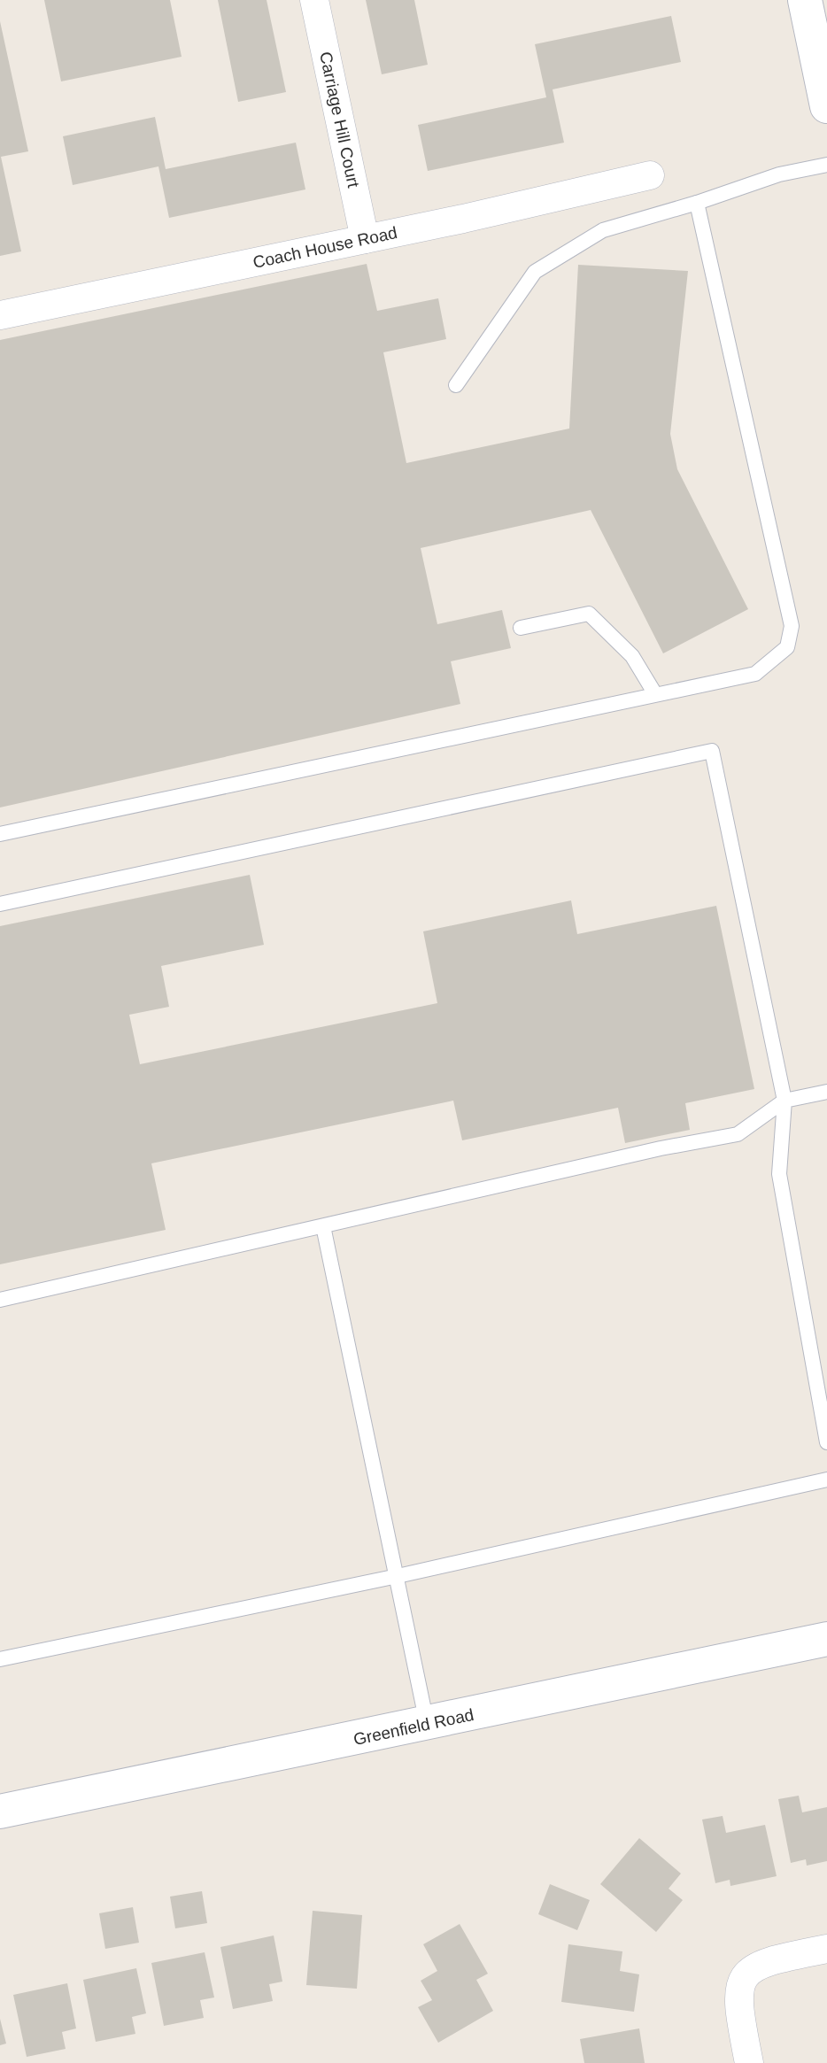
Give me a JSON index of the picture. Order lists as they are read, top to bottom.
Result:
{
  "streets": {
    "main road": ["Greenfield Road"],
    "street": ["Carriage Hill Court", "Coach House Road"]
  },
  "crossings": [
    ["Carriage Hill Court", "Coach House Road"]
  ]
}
